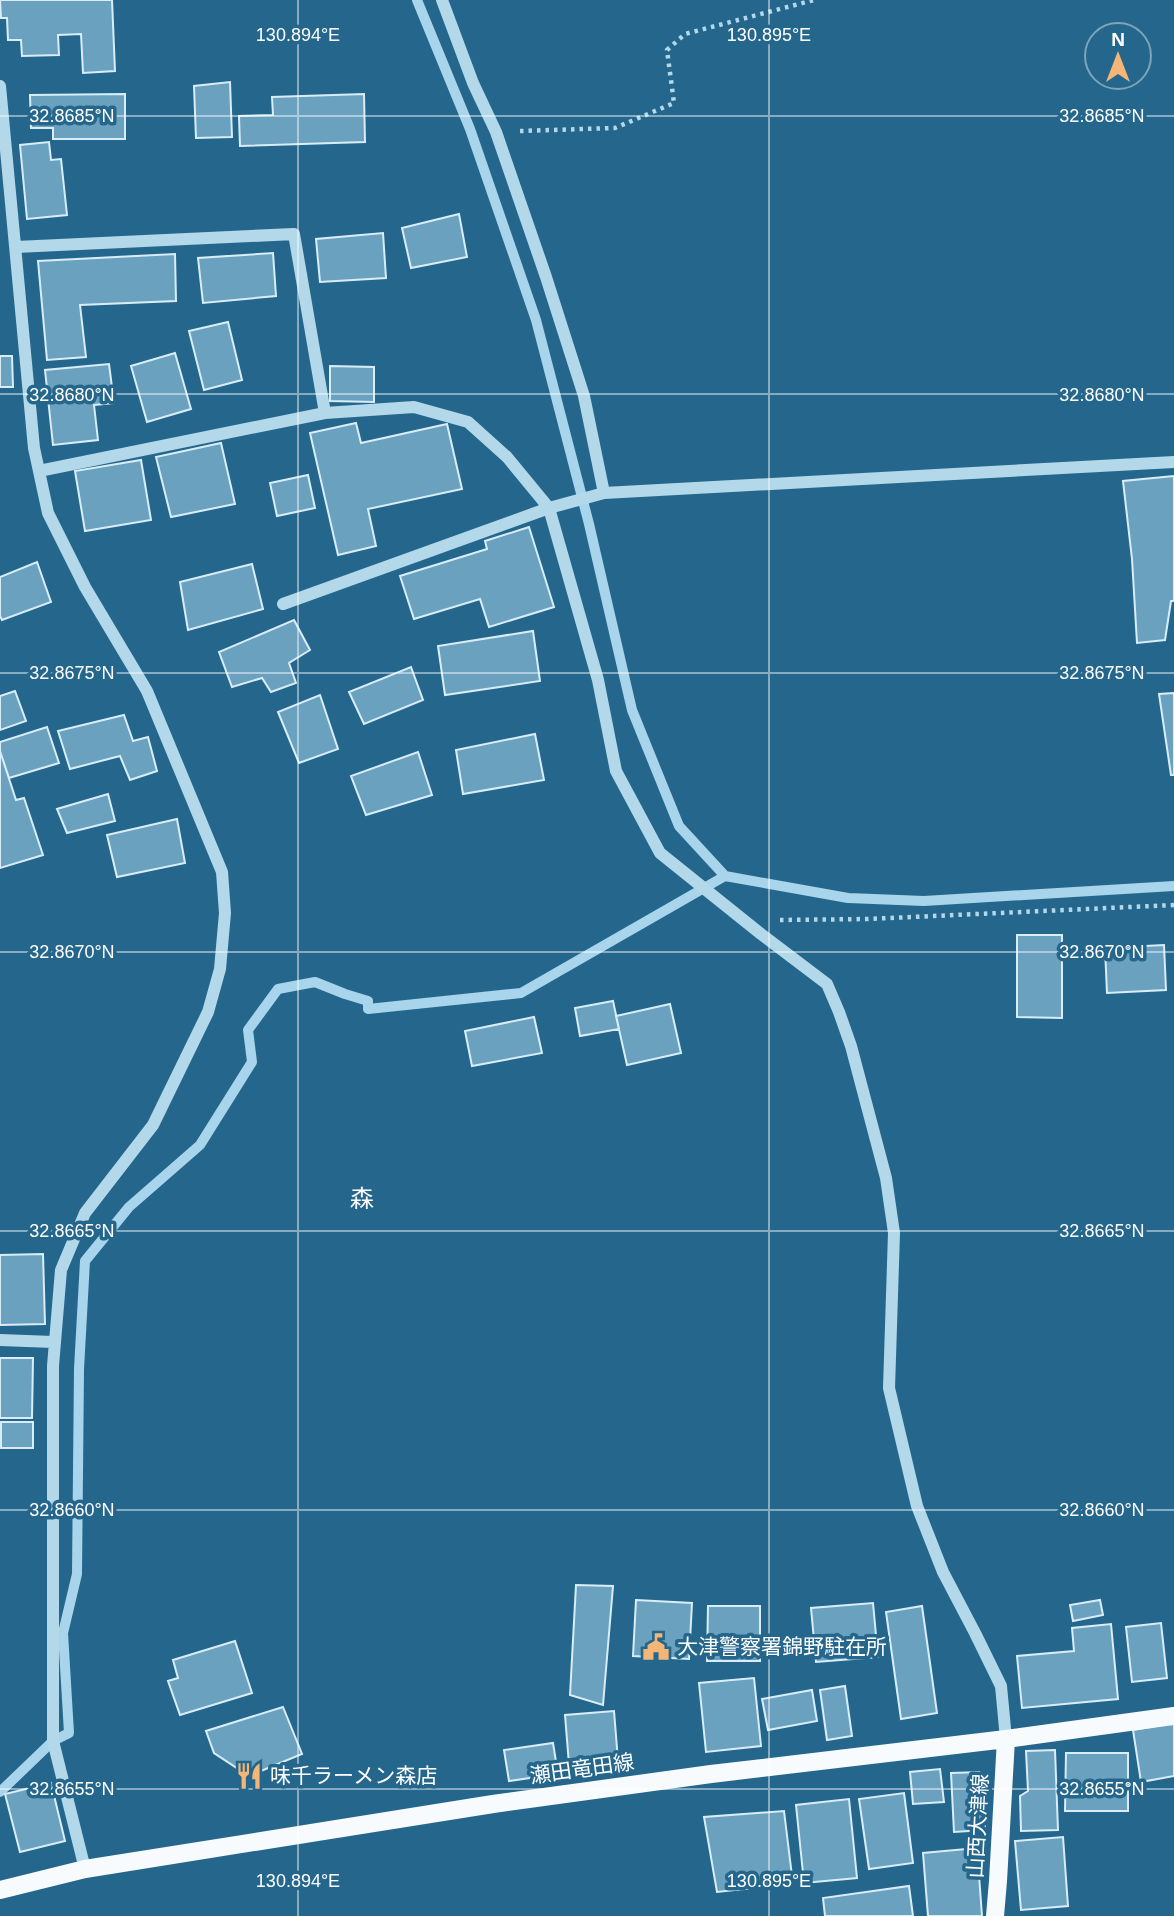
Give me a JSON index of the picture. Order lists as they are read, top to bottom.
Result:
{
  "streets": {
    "main road": ["瀬田竜田線", "山西大津線"]
  },
  "crossings": [
    ["瀬田竜田線", "山西大津線"]
  ],
  "districts": ["森"],
  "places": {
    "public building": ["大津警察署錦野駐在所"],
    "restaurant": ["味千ラーメン森店"]
  },
  "north": "top",
  "coordinates": [
    "130.894°E",
    "130.895°E",
    "32.8685°N",
    "32.8680°N",
    "32.8675°N",
    "32.8670°N",
    "32.8665°N",
    "32.8660°N",
    "32.8655°N"
  ]
}
